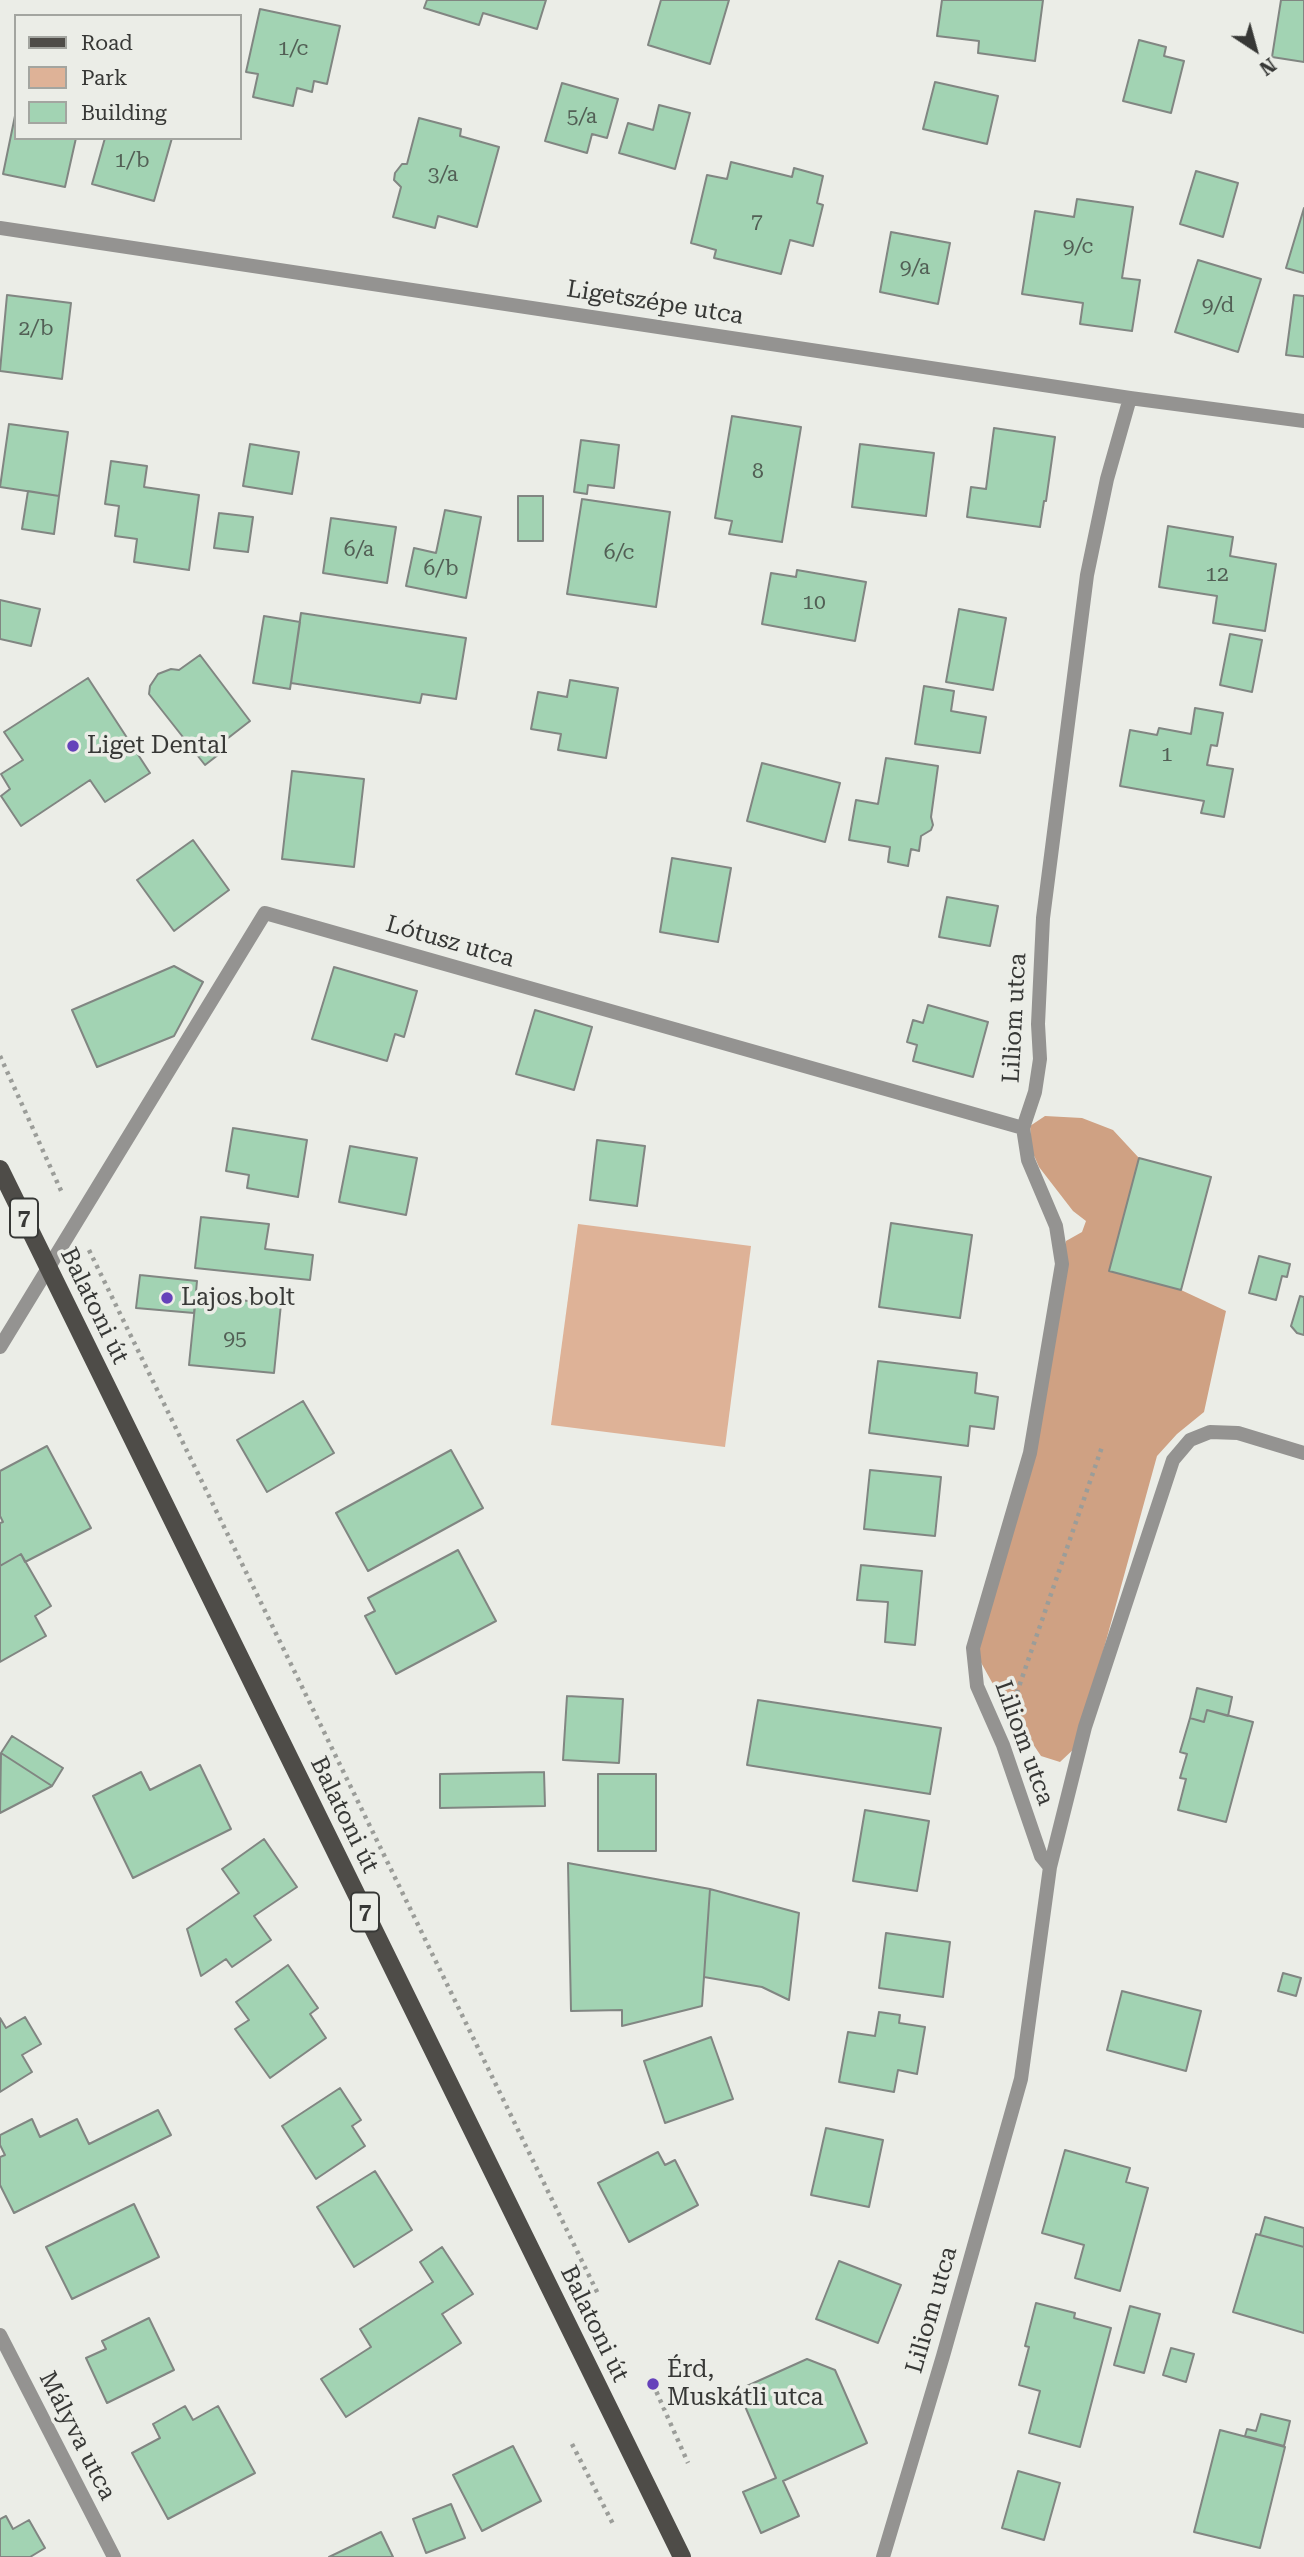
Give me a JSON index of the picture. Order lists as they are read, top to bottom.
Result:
{
  "streets": {
    "main road": ["7", "Balatoni út"],
    "street": [
      "Ligetszépe utca",
      "Lótusz utca",
      "Liliom utca",
      "Mályva utca"
    ]
  },
  "crossings": [
    ["Ligetszépe utca", "Liliom utca"],
    ["Lótusz utca", "Liliom utca"],
    ["Lótusz utca", "Balatoni út"]
  ],
  "places": ["Liget Dental", "Lajos bolt", "Érd, Muskátli utca"],
  "house_numbers": [
    "1/c",
    "5/a",
    "1/b",
    "3/a",
    "7",
    "9/c",
    "9/a",
    "9/d",
    "2/b",
    "8",
    "6/a",
    "6/c",
    "6/b",
    "12",
    "10",
    "1",
    "95"
  ],
  "legend": ["Road", "Park", "Building"],
  "north": "bottom right"
}
